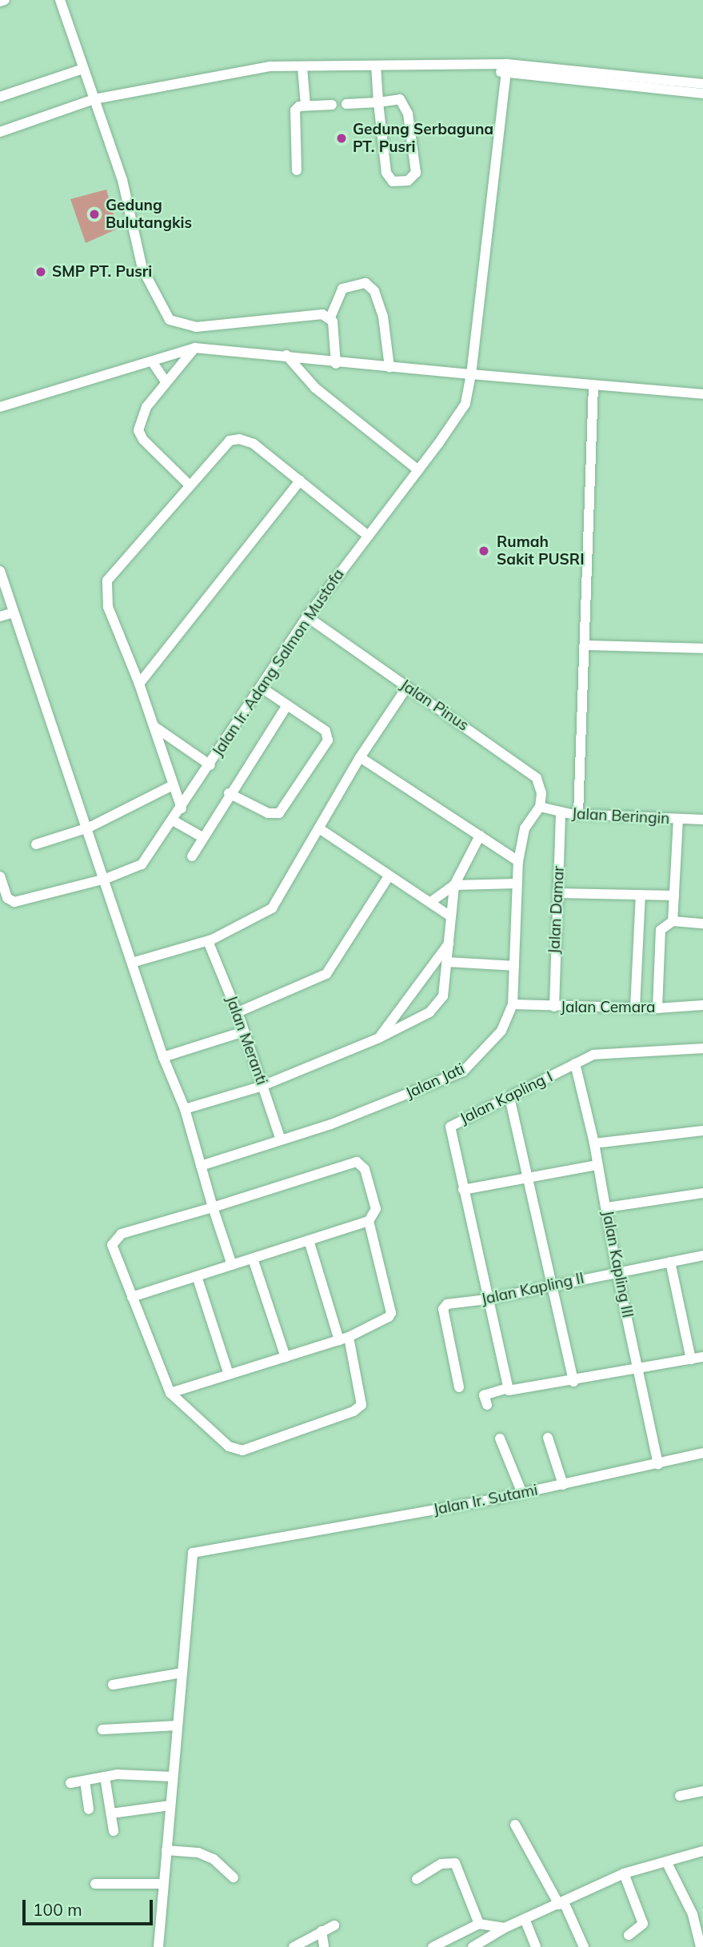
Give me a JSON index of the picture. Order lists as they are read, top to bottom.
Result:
{
  "streets": {
    "street": [
      "Jalan Ir. Adang Salmon Mustofa",
      "Jalan Pinus",
      "Jalan Beringin",
      "Jalan Damar",
      "Jalan Cemara",
      "Jalan Meranti",
      "Jalan Jati",
      "Jalan Kapling I",
      "Jalan Kapling III",
      "Jalan Kapling II",
      "Jalan Ir. Sutami"
    ]
  },
  "crossings": [
    ["Jalan Ir. Adang Salmon Mustofa", "Jalan Pinus"],
    ["Jalan Pinus", "Jalan Beringin"],
    ["Jalan Pinus", "Jalan Jati"],
    ["Jalan Beringin", "Jalan Damar"],
    ["Jalan Beringin", "Jalan Jati"],
    ["Jalan Damar", "Jalan Cemara"],
    ["Jalan Cemara", "Jalan Jati"],
    ["Jalan Meranti", "Jalan Jati"],
    ["Jalan Kapling I", "Jalan Kapling III"],
    ["Jalan Kapling I", "Jalan Kapling II"],
    ["Jalan Kapling III", "Jalan Kapling II"],
    ["Jalan Kapling III", "Jalan Ir. Sutami"]
  ],
  "places": [
    "Gedung Serbaguna PT. Pusri",
    "Gedung Bulutangkis",
    "SMP PT. Pusri",
    "Rumah Sakit PUSRI"
  ],
  "scale_bar": "100 m"
}
